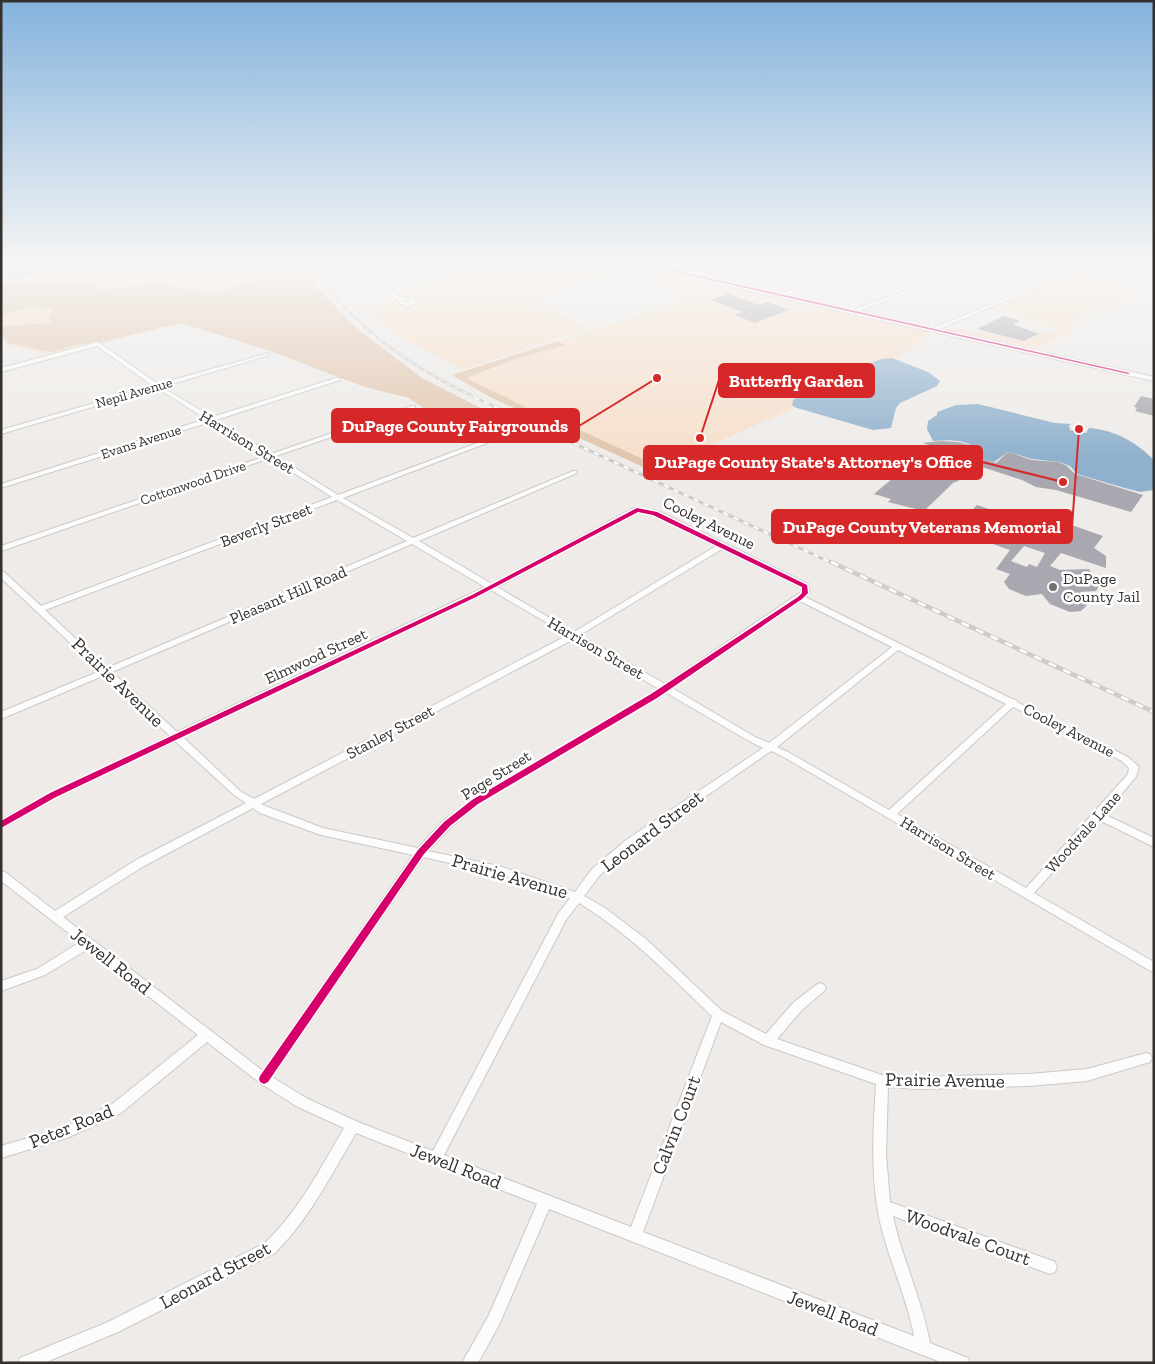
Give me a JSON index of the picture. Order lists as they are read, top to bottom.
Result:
{
  "streets": {
    "street": [
      "Nepil Avenue",
      "Evans Avenue",
      "Harrison Street",
      "Cottonwood Drive",
      "Cooley Avenue",
      "Beverly Street",
      "Pleasant Hill Road",
      "Elmwood Street",
      "Prairie Avenue",
      "Stanley Street",
      "Page Street",
      "Leonard Street",
      "Woodvale Lane",
      "Jewell Road",
      "Calvin Court",
      "Peter Road",
      "Woodvale Court"
    ]
  },
  "crossings": [
    ["Nepil Avenue", "Harrison Street"],
    ["Evans Avenue", "Harrison Street"],
    ["Harrison Street", "Cottonwood Drive"],
    ["Harrison Street", "Beverly Street"],
    ["Harrison Street", "Pleasant Hill Road"],
    ["Harrison Street", "Elmwood Street"],
    ["Harrison Street", "Stanley Street"],
    ["Harrison Street", "Page Street"],
    ["Harrison Street", "Leonard Street"],
    ["Harrison Street", "Woodvale Lane"],
    ["Cooley Avenue", "Elmwood Street"],
    ["Cooley Avenue", "Stanley Street"],
    ["Cooley Avenue", "Page Street"],
    ["Cooley Avenue", "Leonard Street"],
    ["Cooley Avenue", "Woodvale Lane"],
    ["Beverly Street", "Prairie Avenue"],
    ["Pleasant Hill Road", "Prairie Avenue"],
    ["Elmwood Street", "Prairie Avenue"],
    ["Prairie Avenue", "Stanley Street"],
    ["Prairie Avenue", "Page Street"],
    ["Prairie Avenue", "Leonard Street"],
    ["Prairie Avenue", "Calvin Court"],
    ["Stanley Street", "Jewell Road"],
    ["Page Street", "Jewell Road"],
    ["Leonard Street", "Jewell Road"],
    ["Jewell Road", "Calvin Court"],
    ["Jewell Road", "Peter Road"]
  ],
  "places": [
    "DuPage County Fairgrounds",
    "DuPage County Veterans Memorial",
    "Butterfly Garden",
    "DuPage County State's Attorney's Office",
    "DuPage County Jail"
  ]
}
